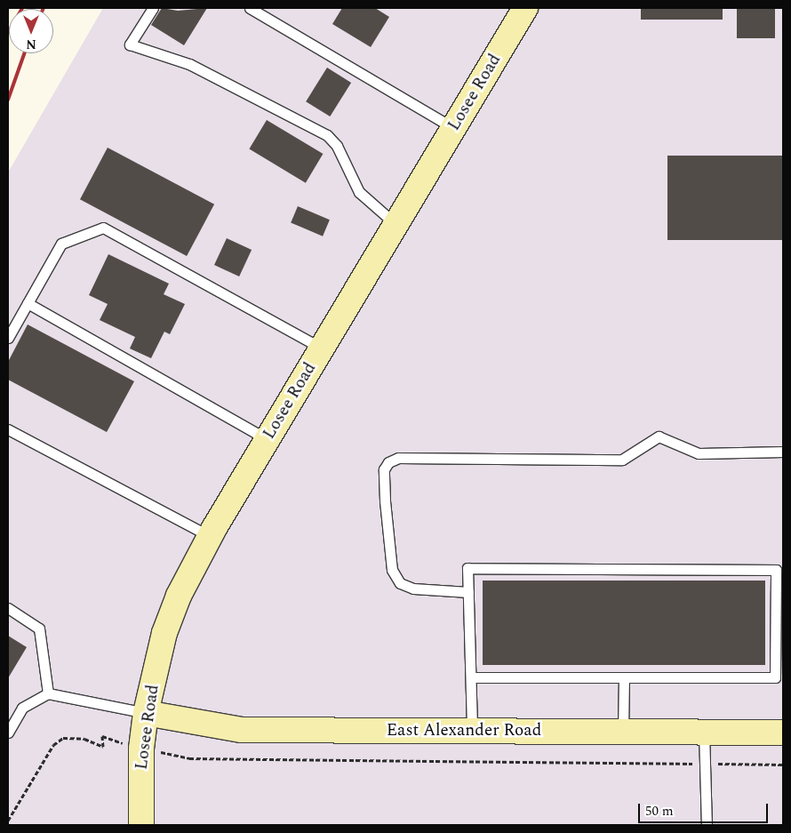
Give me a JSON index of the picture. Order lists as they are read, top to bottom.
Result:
{
  "streets": {
    "main road": ["Losee Road", "East Alexander Road"]
  },
  "crossings": [
    ["Losee Road", "East Alexander Road"]
  ],
  "scale_bar": "50 m",
  "north": "bottom"
}
